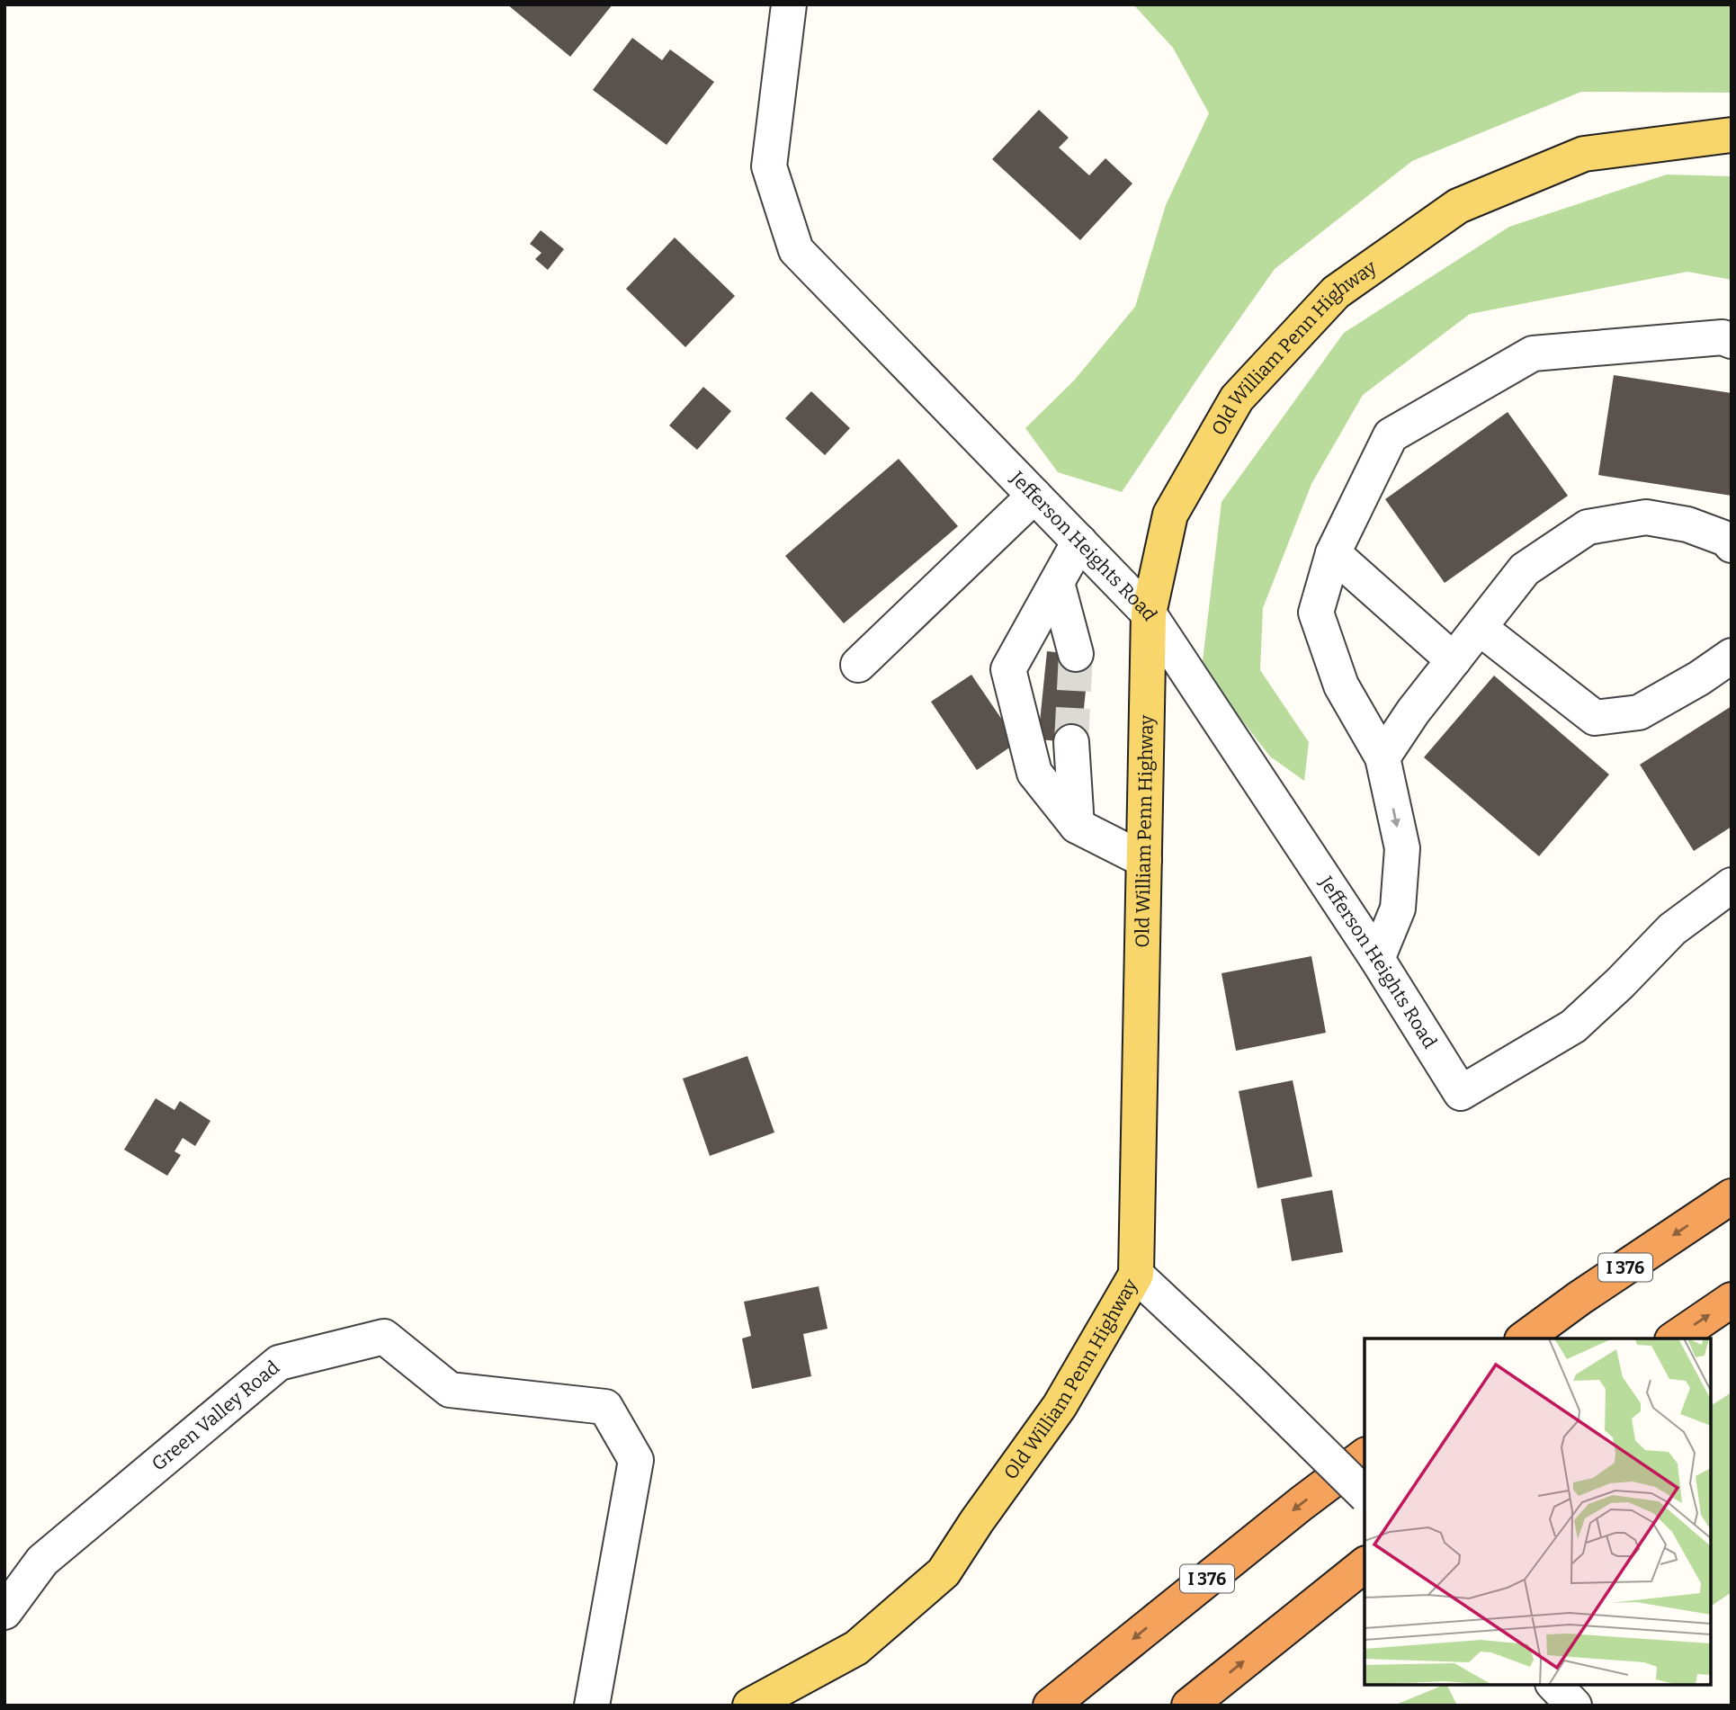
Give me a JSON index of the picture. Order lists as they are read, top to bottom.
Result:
{
  "streets": {
    "highway": ["I 376"],
    "main road": ["Old William Penn Highway"],
    "street": ["Jefferson Heights Road", "Green Valley Road"]
  },
  "crossings": [
    ["Old William Penn Highway", "Jefferson Heights Road"]
  ]
}
